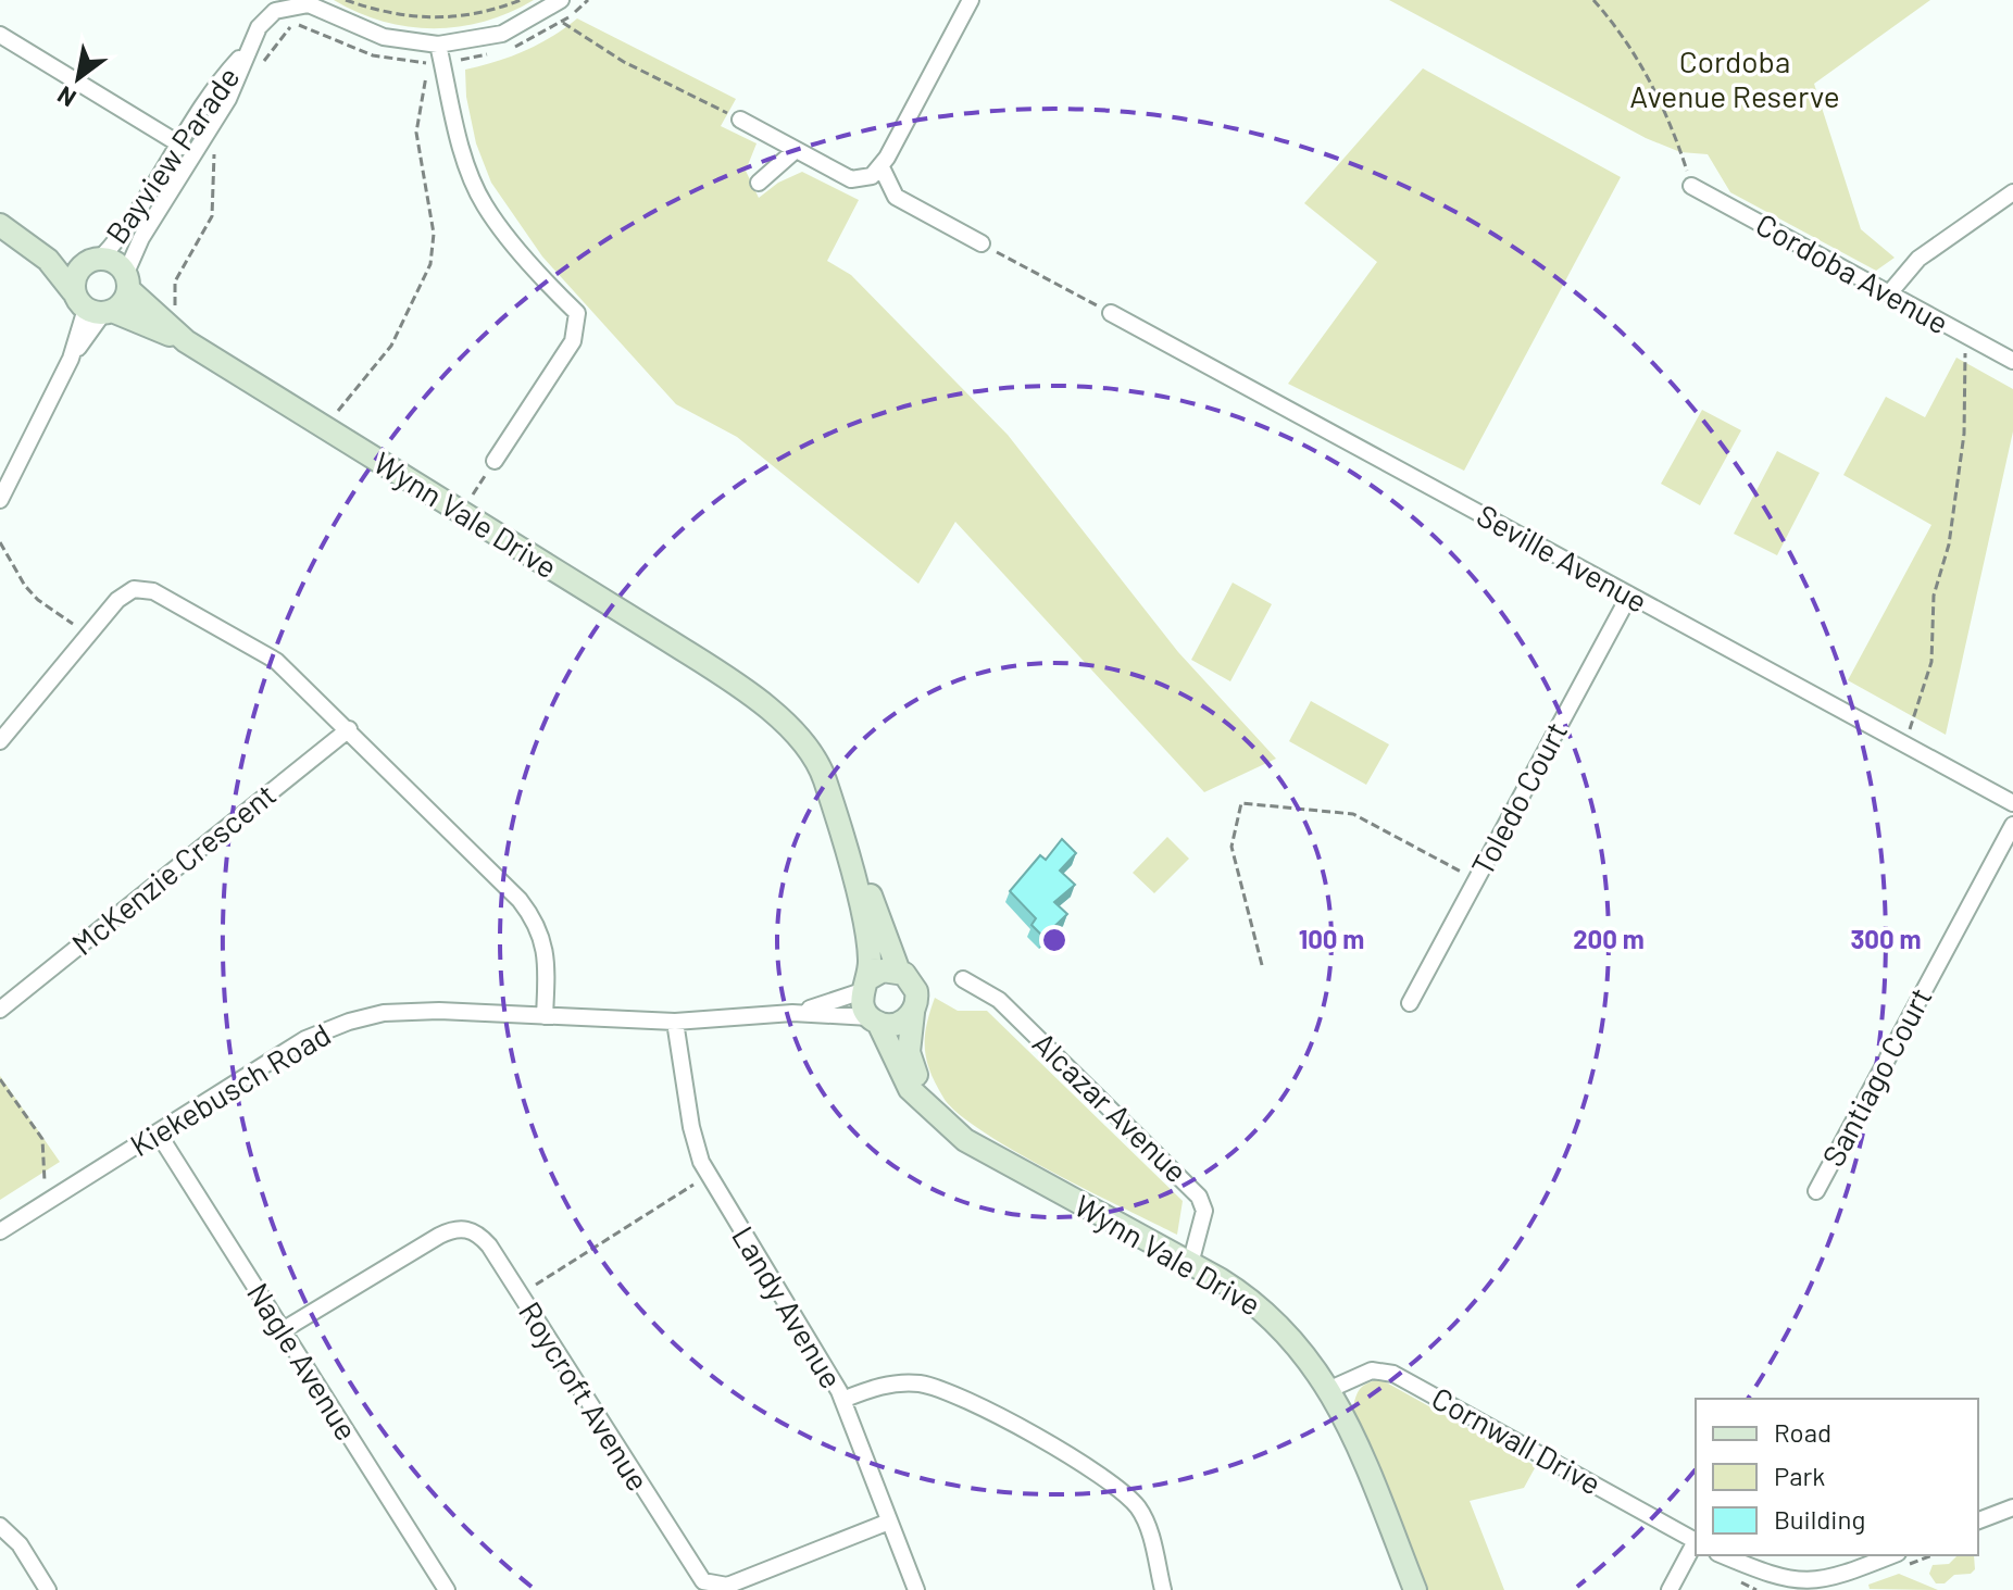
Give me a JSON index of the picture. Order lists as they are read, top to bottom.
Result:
{
  "streets": {
    "main road": ["Wynn Vale Drive"],
    "street": [
      "Bayview Parade",
      "Cordoba Avenue",
      "Seville Avenue",
      "Toledo Court",
      "McKenzie Crescent",
      "Santiago Court",
      "Kiekebusch Road",
      "Alcazar Avenue",
      "Landy Avenue",
      "Nagle Avenue",
      "Roycroft Avenue",
      "Cornwall Drive"
    ]
  },
  "crossings": [
    ["Bayview Parade", "Wynn Vale Drive"],
    ["Wynn Vale Drive", "Kiekebusch Road"],
    ["Wynn Vale Drive", "Alcazar Avenue"],
    ["Wynn Vale Drive", "Cornwall Drive"],
    ["Seville Avenue", "Toledo Court"],
    ["Kiekebusch Road", "Landy Avenue"],
    ["Kiekebusch Road", "Nagle Avenue"],
    ["Landy Avenue", "Roycroft Avenue"],
    ["Nagle Avenue", "Roycroft Avenue"]
  ],
  "parks": ["Cordoba Avenue Reserve"],
  "legend": ["Road", "Park", "Building"],
  "north": "bottom left",
  "rings": ["100 m", "200 m", "300 m"]
}
